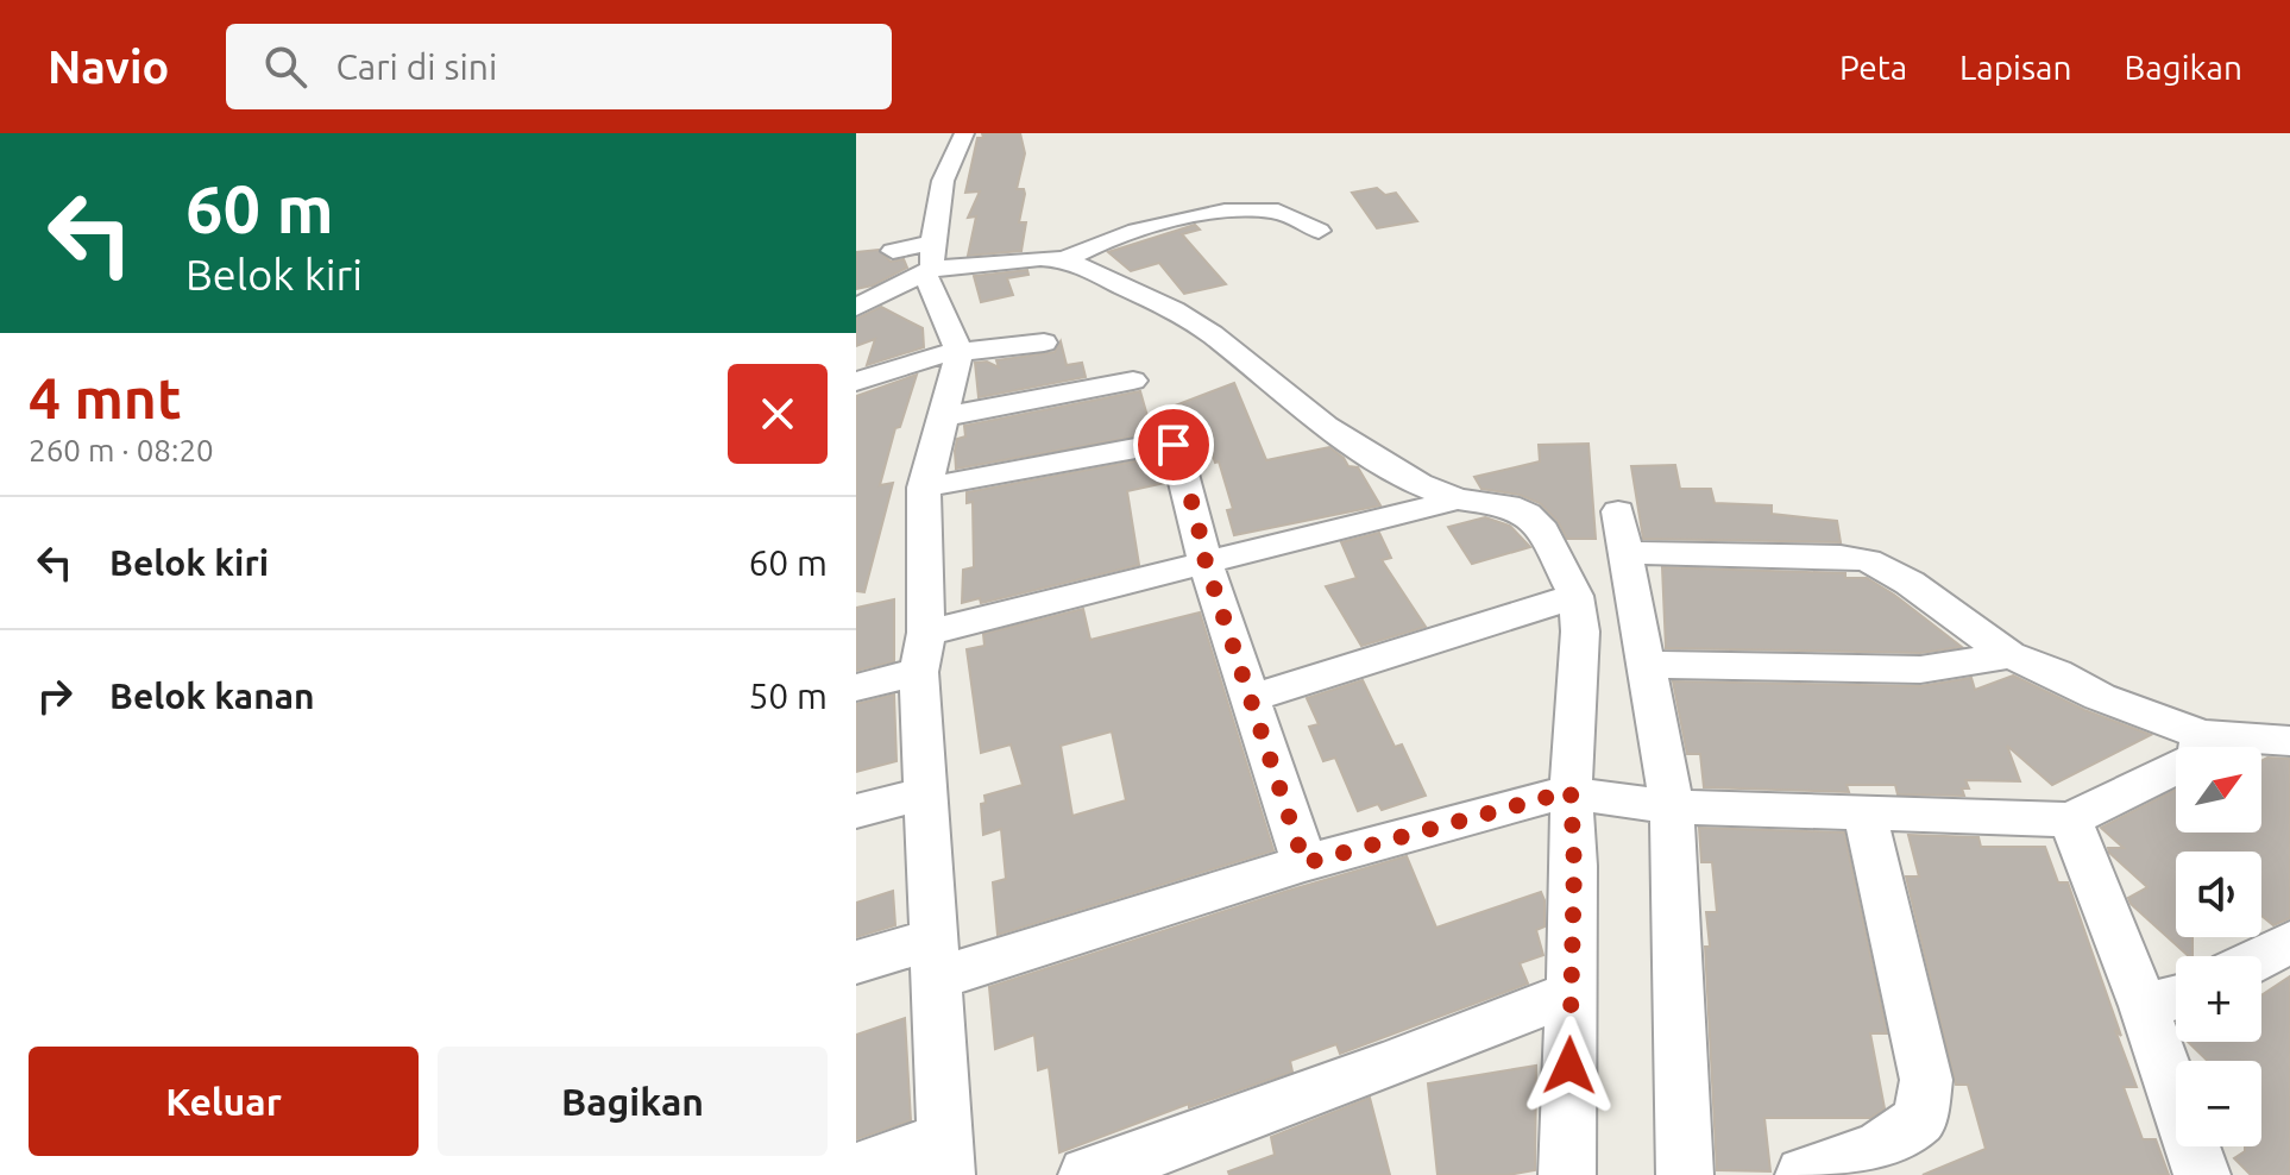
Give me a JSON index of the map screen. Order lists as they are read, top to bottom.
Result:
{
  "north": "top right",
  "page": {
    "header": "Navio",
    "search": "Cari di sini",
    "nav": ["Peta", "Lapisan", "Bagikan"],
    "turn": ["60 m", "Belok kiri"],
    "heading": ["4 mnt", "260 m · 08:20"],
    "list": [
      {
        "name": "Belok kiri",
        "value": "60 m"
      },
      {
        "name": "Belok kanan",
        "value": "50 m"
      }
    ],
    "map_buttons": ["+", "−"],
    "buttons": ["Keluar", "Bagikan"]
  }
}
